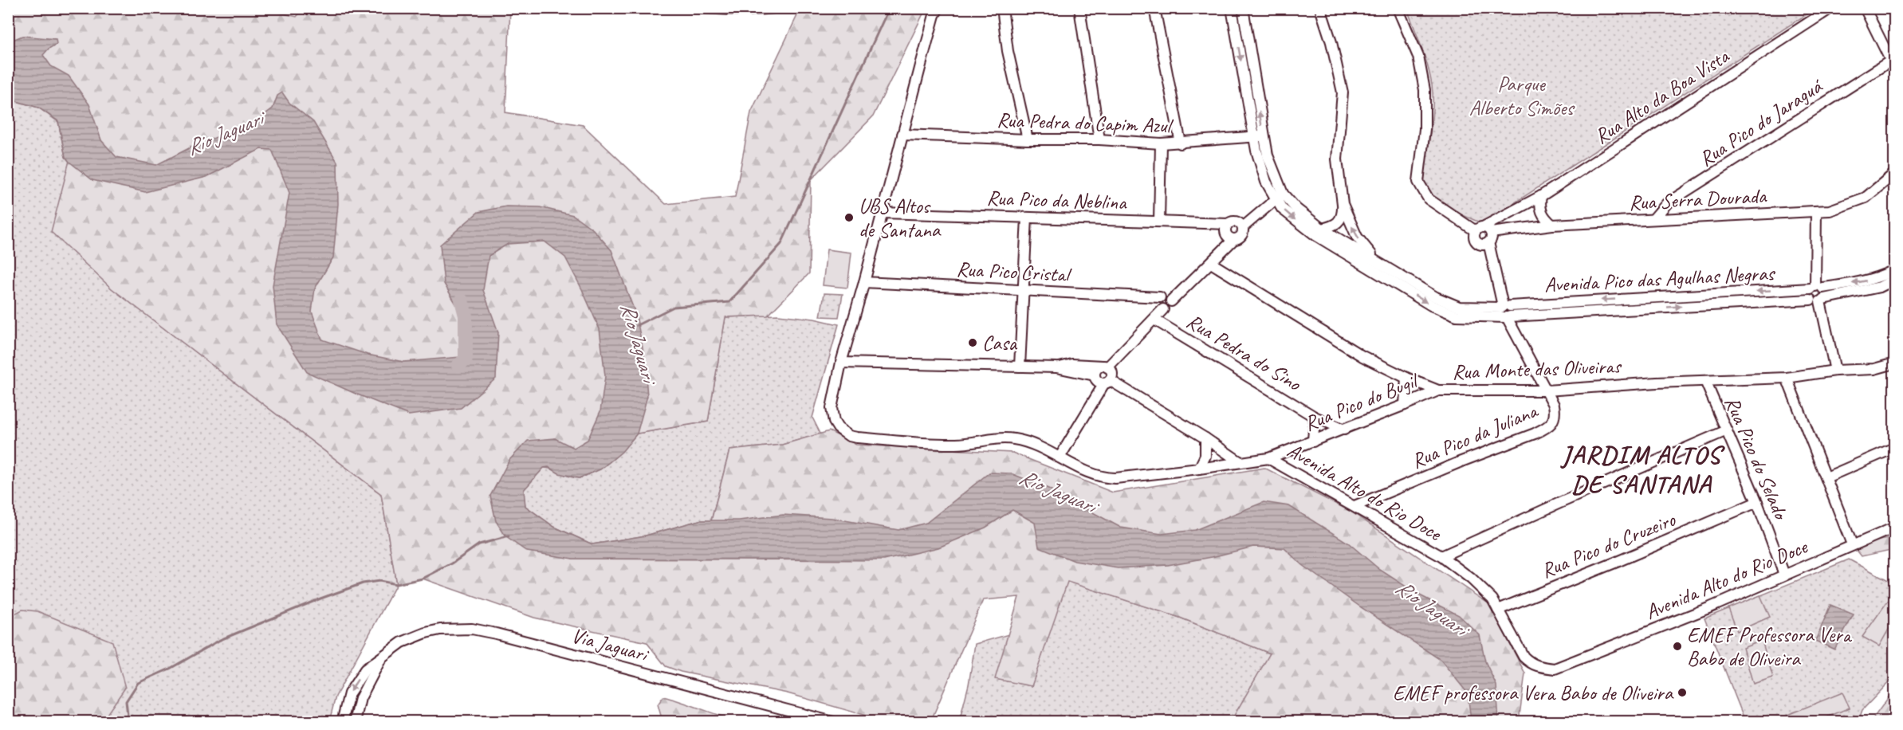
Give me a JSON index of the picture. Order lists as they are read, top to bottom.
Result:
{
  "streets": {
    "street": [
      "Rua Alto da Boa Vista",
      "Rua Pedra do Capim Azul",
      "Rua Pico do Jaraguá",
      "Rua Serra Dourada",
      "Rua Pico da Neblina",
      "Rua Pico Cristal",
      "Avenida Pico das Agulhas Negras",
      "Rua Pedra do Sino",
      "Rua Monte das Oliveiras",
      "Rua Pico do Bugil",
      "Rua Pico da Juliana",
      "Rua Pico do Selado",
      "Avenida Alto do Rio Doce",
      "Rua Pico do Cruzeiro",
      "Via Jaguari"
    ]
  },
  "crossings": [
    ["Rua Alto da Boa Vista", "Rua Serra Dourada"],
    ["Rua Alto da Boa Vista", "Rua Pico da Juliana"],
    ["Rua Pedra do Capim Azul", "Avenida Pico das Agulhas Negras"],
    ["Rua Pedra do Capim Azul", "Avenida Alto do Rio Doce"],
    ["Rua Pico do Jaraguá", "Rua Serra Dourada"],
    ["Rua Serra Dourada", "Rua Pico da Juliana"],
    ["Rua Pico da Neblina", "Avenida Alto do Rio Doce"],
    ["Rua Pico Cristal", "Avenida Alto do Rio Doce"],
    ["Avenida Pico das Agulhas Negras", "Rua Pico da Juliana"],
    ["Rua Pedra do Sino", "Rua Pico do Bugil"],
    ["Rua Monte das Oliveiras", "Rua Pico do Bugil"],
    ["Rua Monte das Oliveiras", "Rua Pico da Juliana"],
    ["Rua Monte das Oliveiras", "Rua Pico do Selado"],
    ["Rua Pico do Bugil", "Avenida Alto do Rio Doce"],
    ["Rua Pico da Juliana", "Avenida Alto do Rio Doce"],
    ["Rua Pico do Selado", "Avenida Alto do Rio Doce"],
    ["Rua Pico do Selado", "Rua Pico do Cruzeiro"],
    ["Avenida Alto do Rio Doce", "Rua Pico do Cruzeiro"]
  ],
  "districts": ["JARDIM ALTOS DE SANTANA"],
  "water": ["Rio Jaguari"],
  "parks": ["Parque Alberto Simões"],
  "places": [
    "UBS Altos de Santana",
    "Casa",
    "EMEF Professora Vera Babo de Oliveira",
    "EMEF professora Vera Babo de Oliveira"
  ]
}
